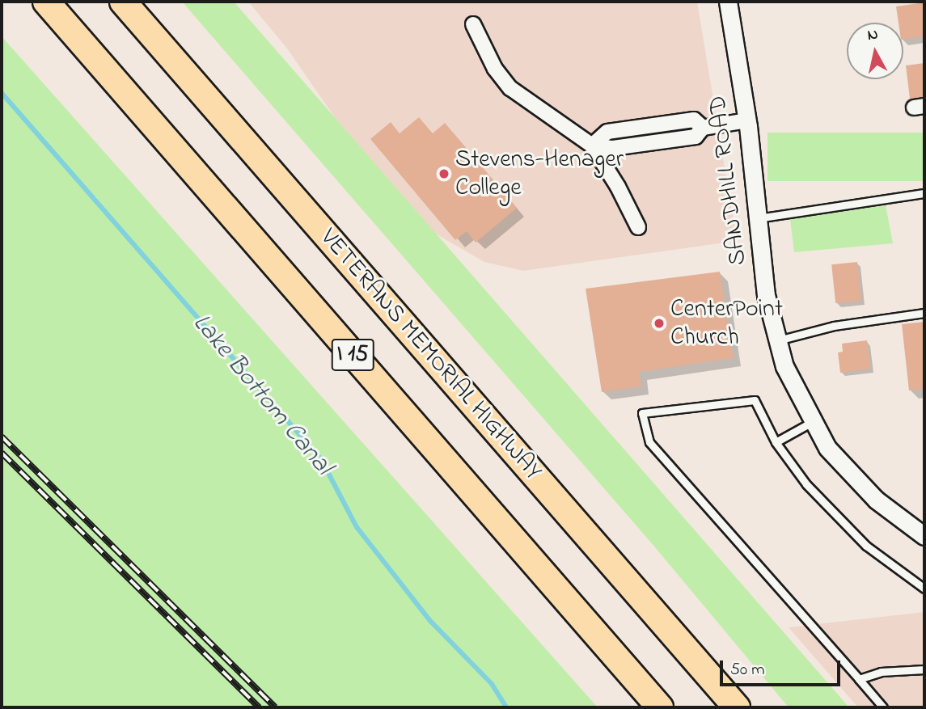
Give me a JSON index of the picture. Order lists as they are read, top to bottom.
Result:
{
  "streets": {
    "highway": ["I 15", "VETERANS MEMORIAL HIGHWAY"],
    "street": ["SANDHILL ROAD"]
  },
  "water": ["Lake Bottom Canal"],
  "places": ["Stevens-Henager College", "CenterPoint Church"],
  "scale_bar": "50 m",
  "north": "top"
}
